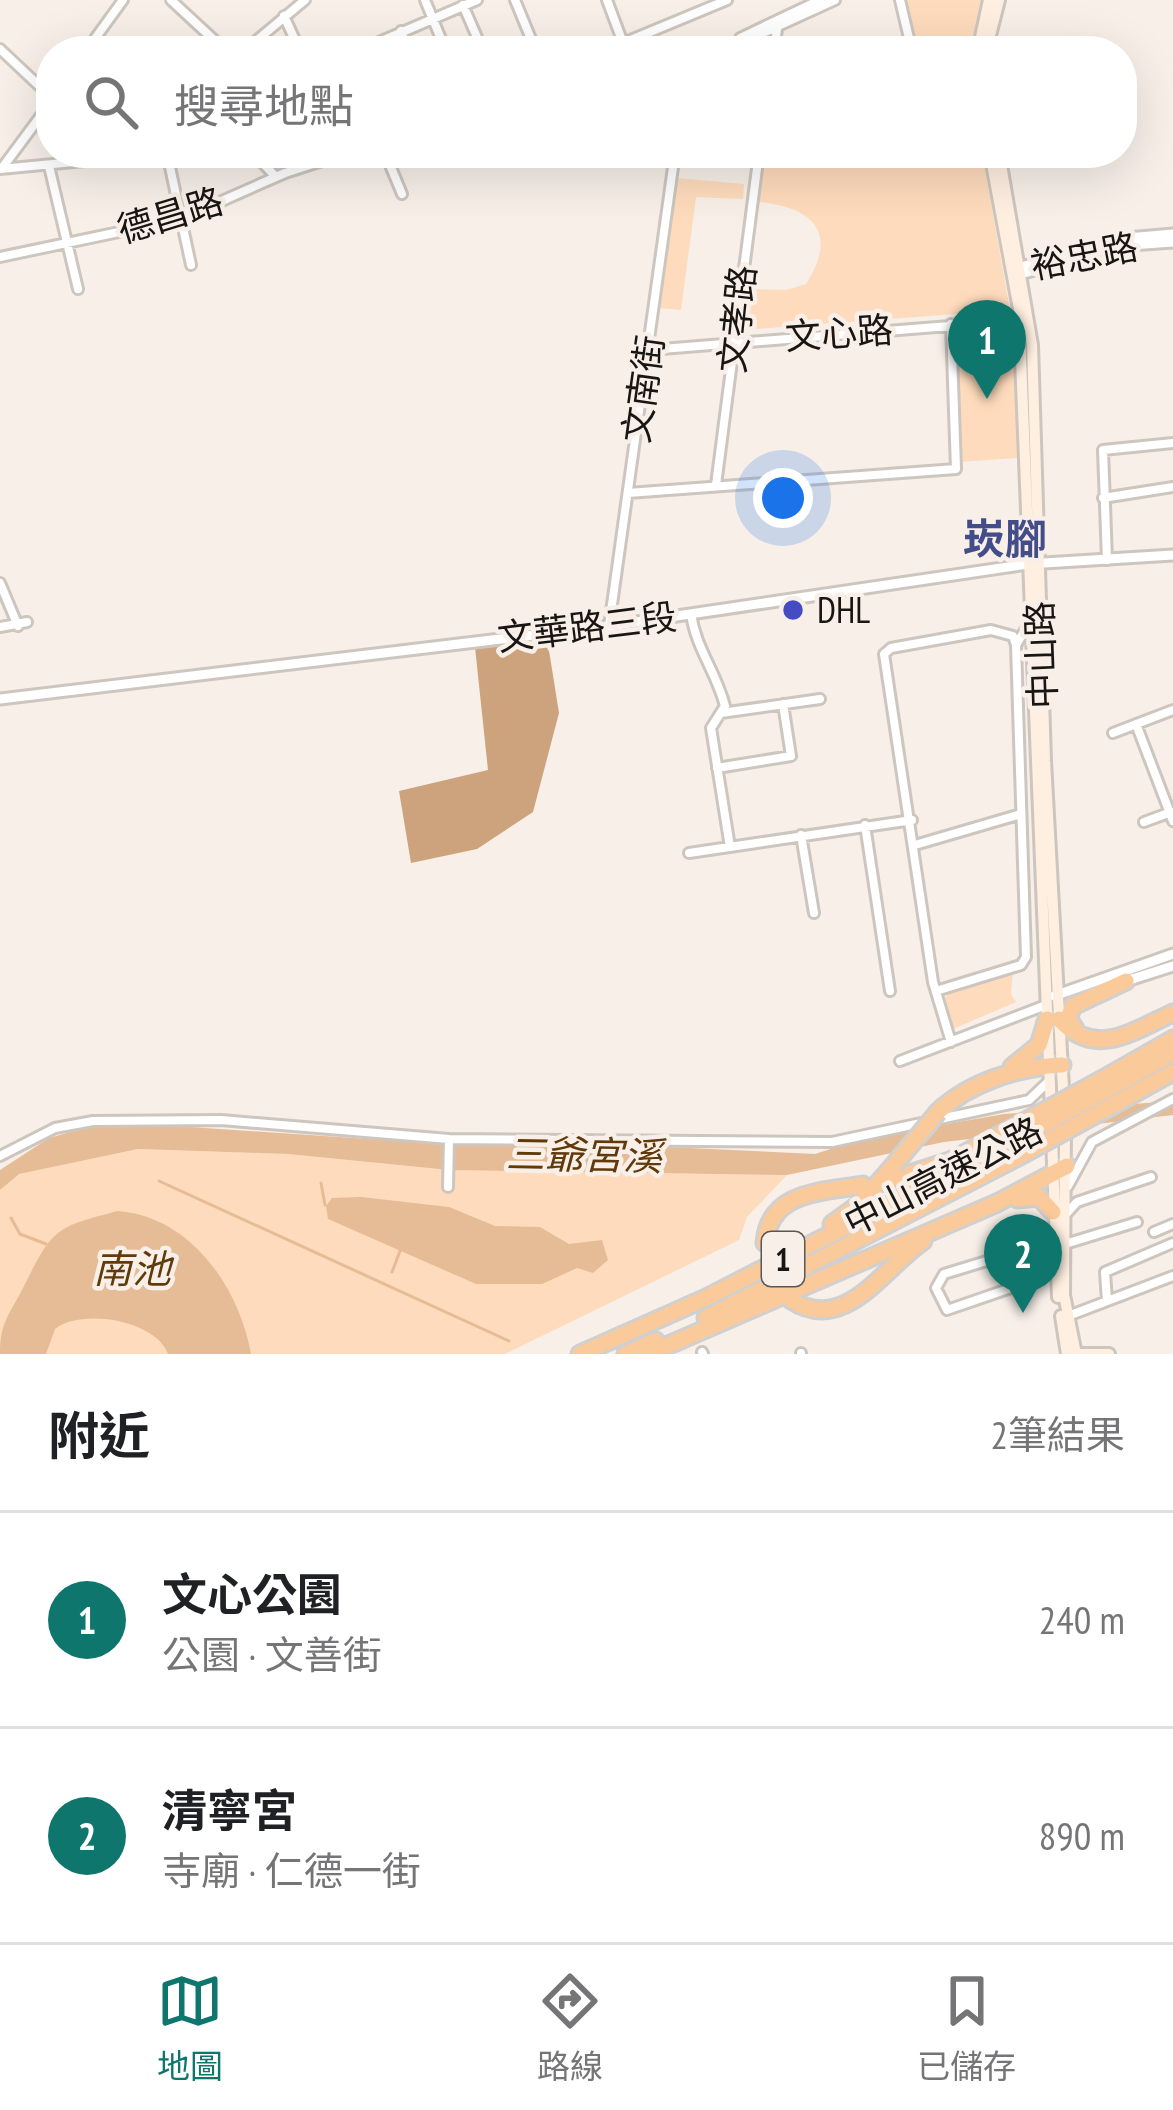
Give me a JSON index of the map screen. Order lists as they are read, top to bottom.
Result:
{
  "streets": {
    "highway": ["中山高速公路", "1"],
    "main road": ["中山路"],
    "street": [
      "德昌路",
      "裕忠路",
      "文孝路",
      "文心路",
      "文南街",
      "文華路三段"
    ]
  },
  "crossings": [
    ["裕忠路", "中山路"],
    ["文孝路", "文心路"],
    ["文心路", "文南街"],
    ["文心路", "中山路"],
    ["文南街", "文華路三段"],
    ["文華路三段", "中山路"]
  ],
  "districts": ["崁腳"],
  "water": ["三爺宮溪", "南池"],
  "places": ["DHL"],
  "page": {
    "search": "搜尋地點",
    "pins": ["1", "2"],
    "heading": ["附近", "2筆結果"],
    "list": [
      {
        "mark": "1",
        "name": "文心公園",
        "note": "公園 · 文善街",
        "value": "240 m"
      },
      {
        "mark": "2",
        "name": "清寧宮",
        "note": "寺廟 · 仁德一街",
        "value": "890 m"
      }
    ],
    "nav": ["地圖", "路線", "已儲存"]
  }
}
